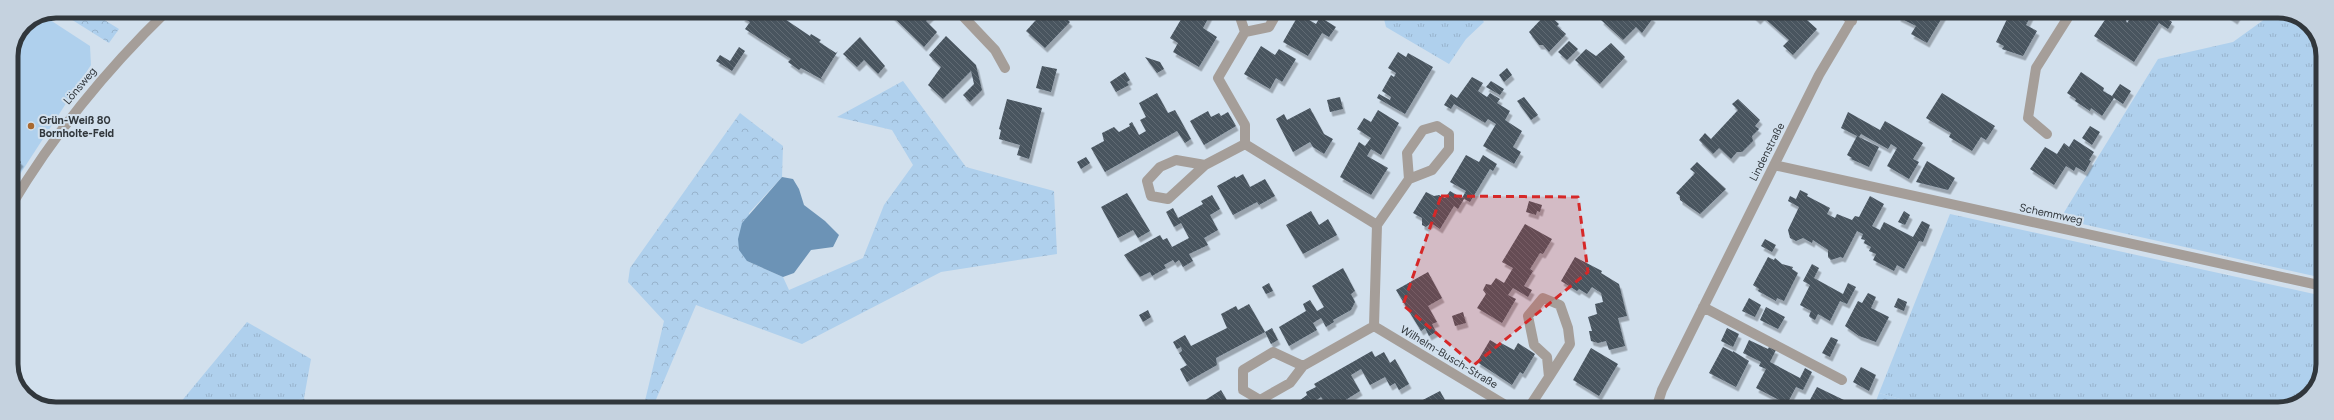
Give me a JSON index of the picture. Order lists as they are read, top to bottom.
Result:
{
  "streets": {
    "street": [
      "Lönsweg",
      "Lindenstraße",
      "Schemmweg",
      "Wilhelm-Busch-Straße"
    ]
  },
  "crossings": [
    ["Lindenstraße", "Schemmweg"]
  ],
  "places": ["Grün-Weiß 80 Bornholte-Feld"]
}
